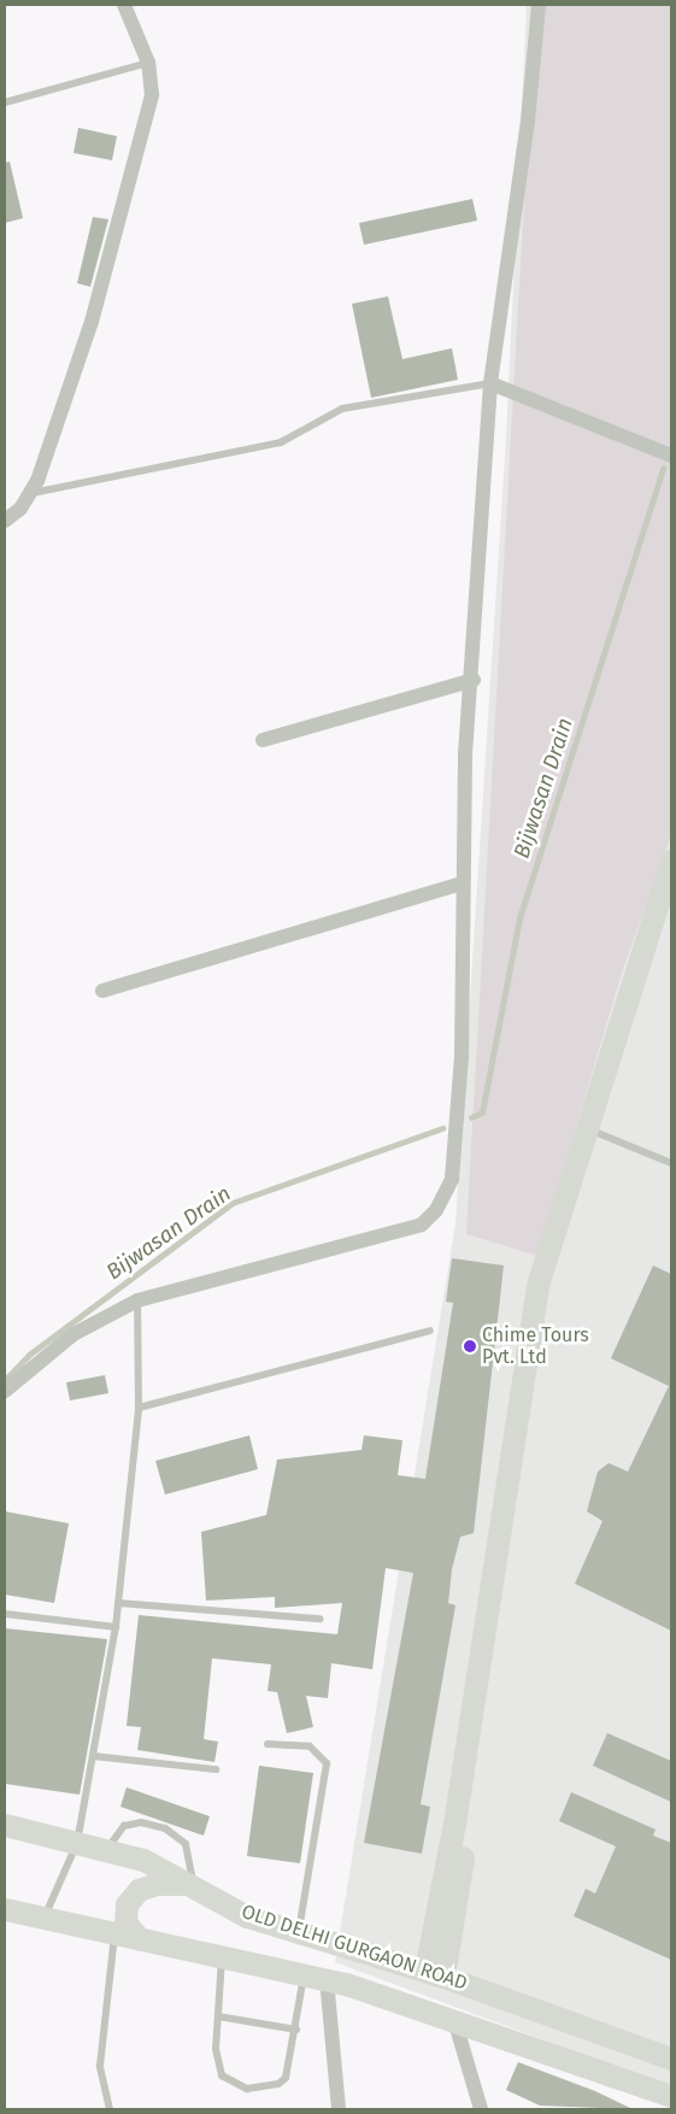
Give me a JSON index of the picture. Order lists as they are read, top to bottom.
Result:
{
  "streets": {
    "street": ["OLD DELHI GURGAON ROAD"]
  },
  "water": ["Bijwasan Drain"],
  "places": ["Chime Tours Pvt. Ltd"]
}
